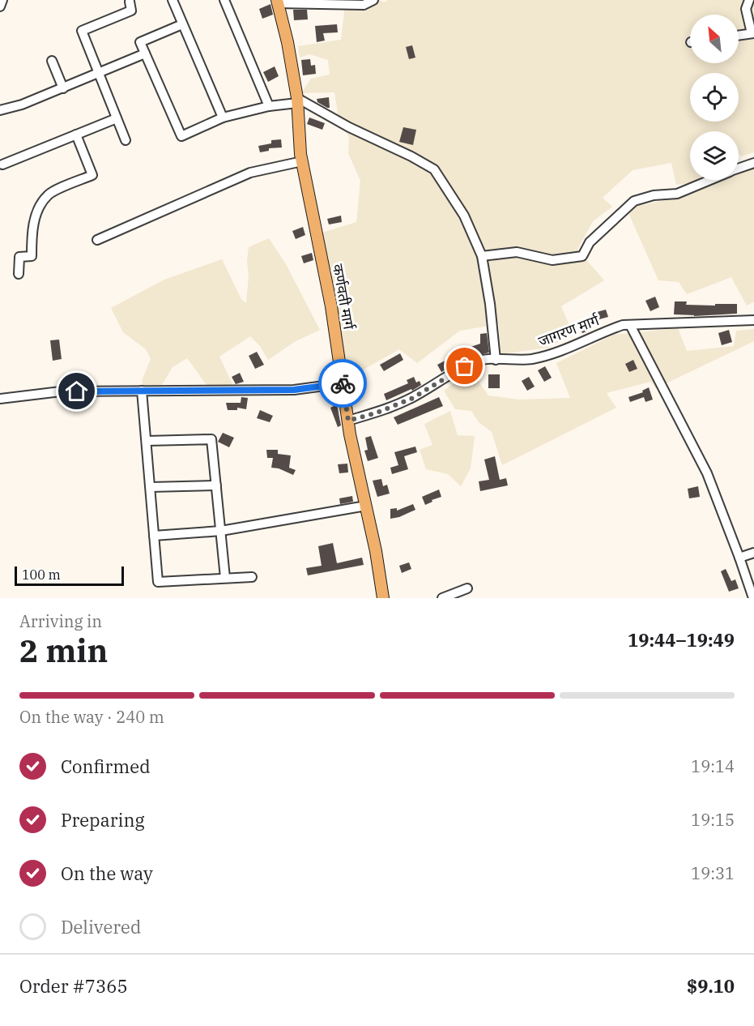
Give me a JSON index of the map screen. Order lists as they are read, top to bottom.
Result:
{
  "streets": {
    "main road": ["कर्णवती मार्ग"],
    "street": ["जागरण मार्ग"]
  },
  "crossings": [
    ["कर्णवती मार्ग", "जागरण मार्ग"]
  ],
  "scale_bar": "100 m",
  "north": "top left",
  "page": {
    "scale": "100 m",
    "heading": ["2 min", "Arriving in", "19:44–19:49"],
    "panel": ["Order #7365", "$9.10"],
    "bar": "On the way · 240 m",
    "list": [
      ["Confirmed", "19:14"],
      ["Preparing", "19:15"],
      ["On the way", "19:31"],
      "Delivered"
    ]
  }
}
